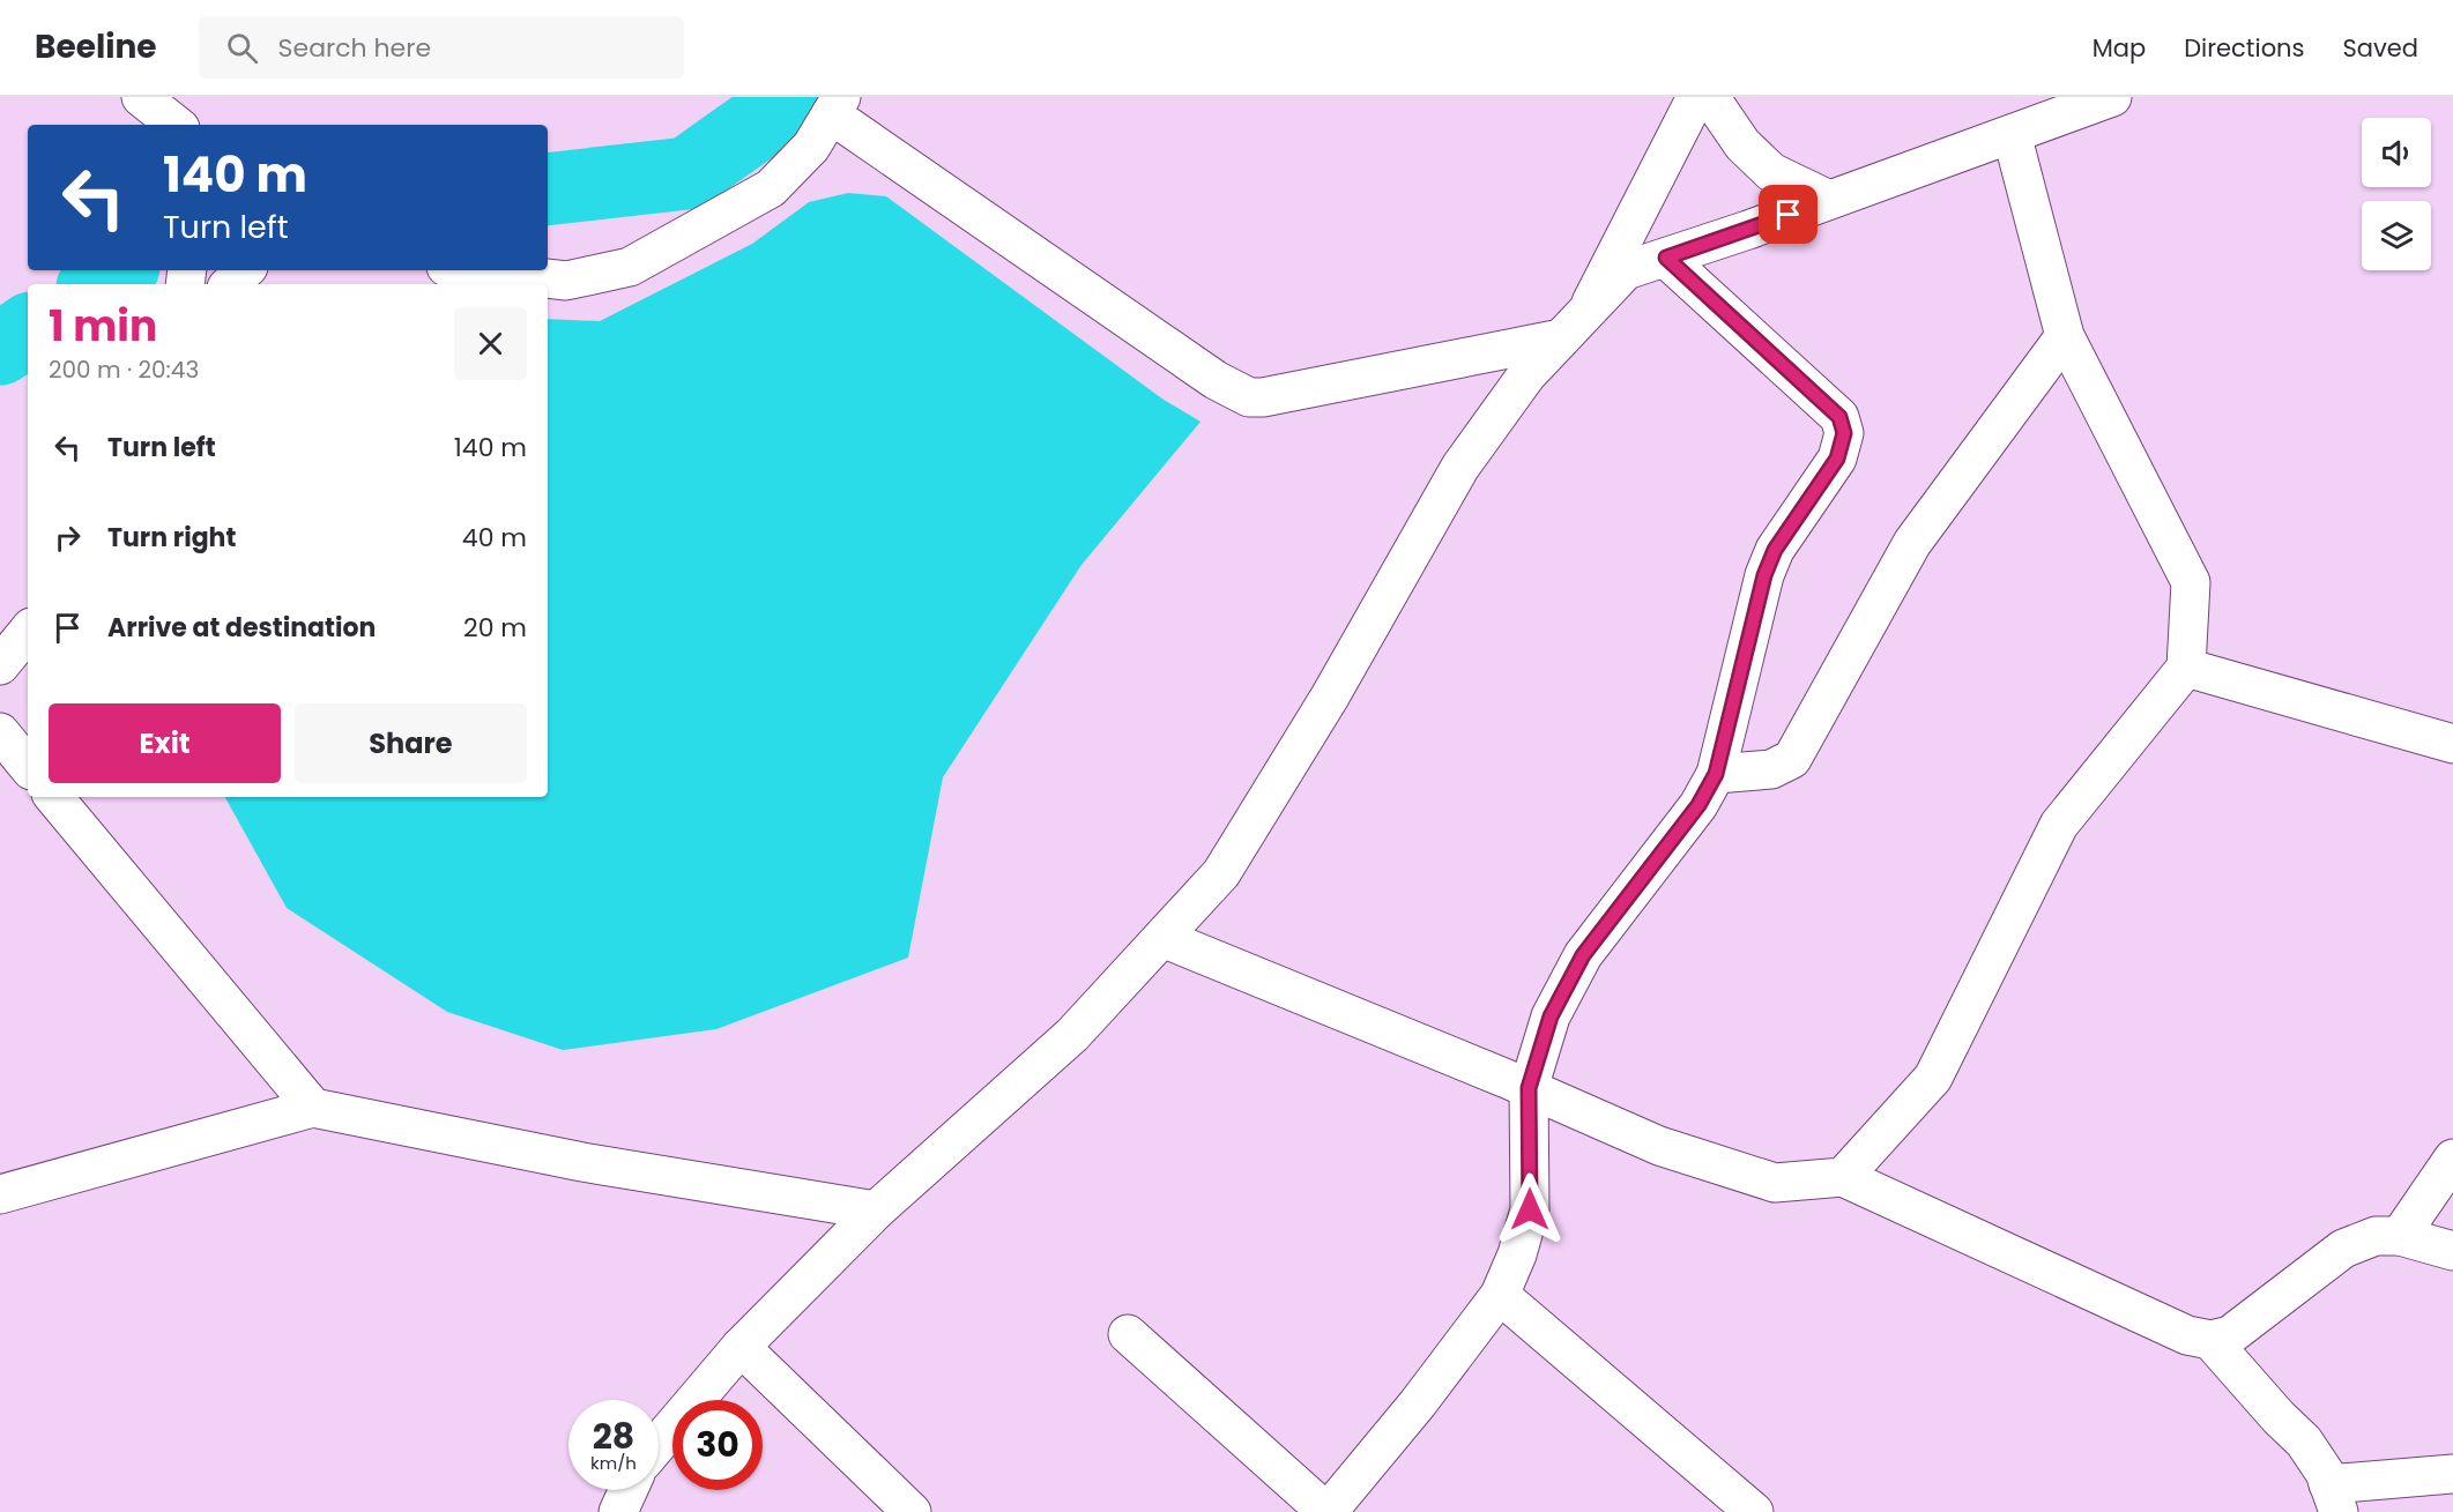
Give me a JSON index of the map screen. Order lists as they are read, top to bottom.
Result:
{
  "page": {
    "header": "Beeline",
    "search": "Search here",
    "nav": ["Map", "Directions", "Saved"],
    "turn": ["140 m", "Turn left"],
    "heading": ["1 min", "200 m · 20:43"],
    "list": [
      {
        "name": "Turn left",
        "value": "140 m"
      },
      {
        "name": "Turn right",
        "value": "40 m"
      },
      {
        "name": "Arrive at destination",
        "value": "20 m"
      }
    ],
    "buttons": ["Exit", "Share"],
    "speed": "28 km/h",
    "limit": "30"
  }
}
